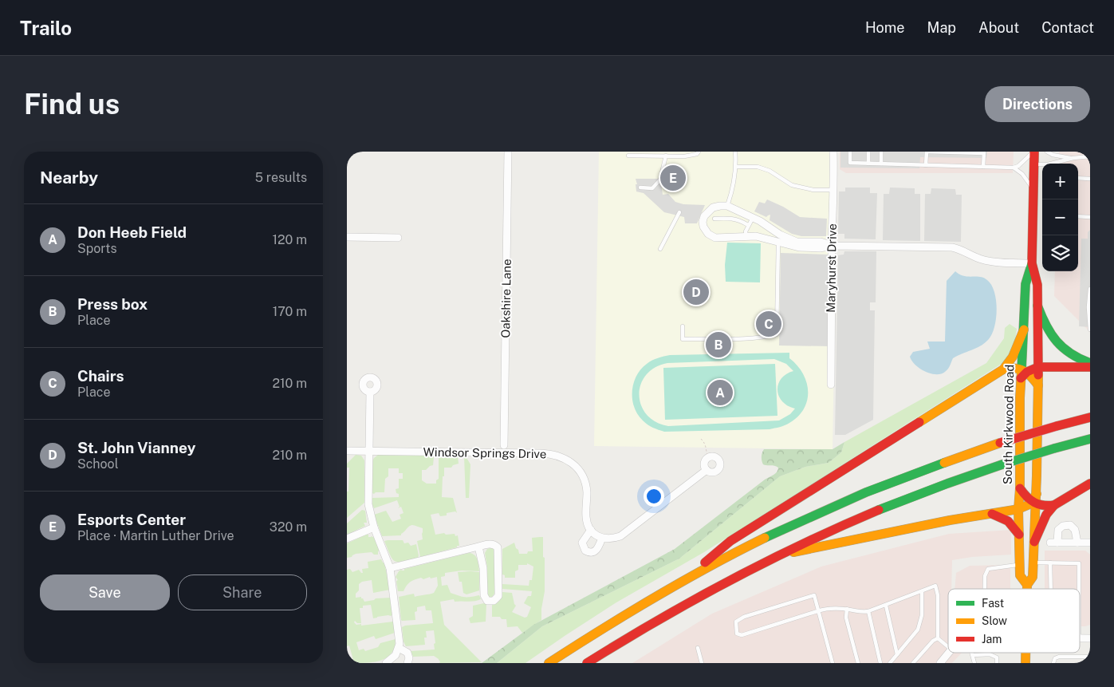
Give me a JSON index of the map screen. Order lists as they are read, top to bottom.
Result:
{
  "streets": {
    "main road": ["South Kirkwood Road"],
    "street": ["Maryhurst Drive", "Oakshire Lane", "Windsor Springs Drive"]
  },
  "legend": ["Fast", "Slow", "Jam"],
  "page": {
    "header": "Trailo",
    "nav": [
      "Home",
      "Map",
      "About",
      "Contact"
    ],
    "buttons": [
      "Directions",
      ["Save", "Share"]
    ],
    "title": "Find us",
    "heading": ["Nearby", "5 results"],
    "map_buttons": ["+", "−"],
    "pins": [
      "E",
      "D",
      "C",
      "B",
      "A"
    ],
    "list": [
      {
        "mark": "A",
        "name": "Don Heeb Field",
        "note": "Sports",
        "value": "120 m"
      },
      {
        "mark": "B",
        "name": "Press box",
        "note": "Place",
        "value": "170 m"
      },
      {
        "mark": "C",
        "name": "Chairs",
        "note": "Place",
        "value": "210 m"
      },
      {
        "mark": "D",
        "name": "St. John Vianney",
        "note": "School",
        "value": "210 m"
      },
      {
        "mark": "E",
        "name": "Esports Center",
        "note": "Place · Martin Luther Drive",
        "value": "320 m"
      }
    ]
  }
}
